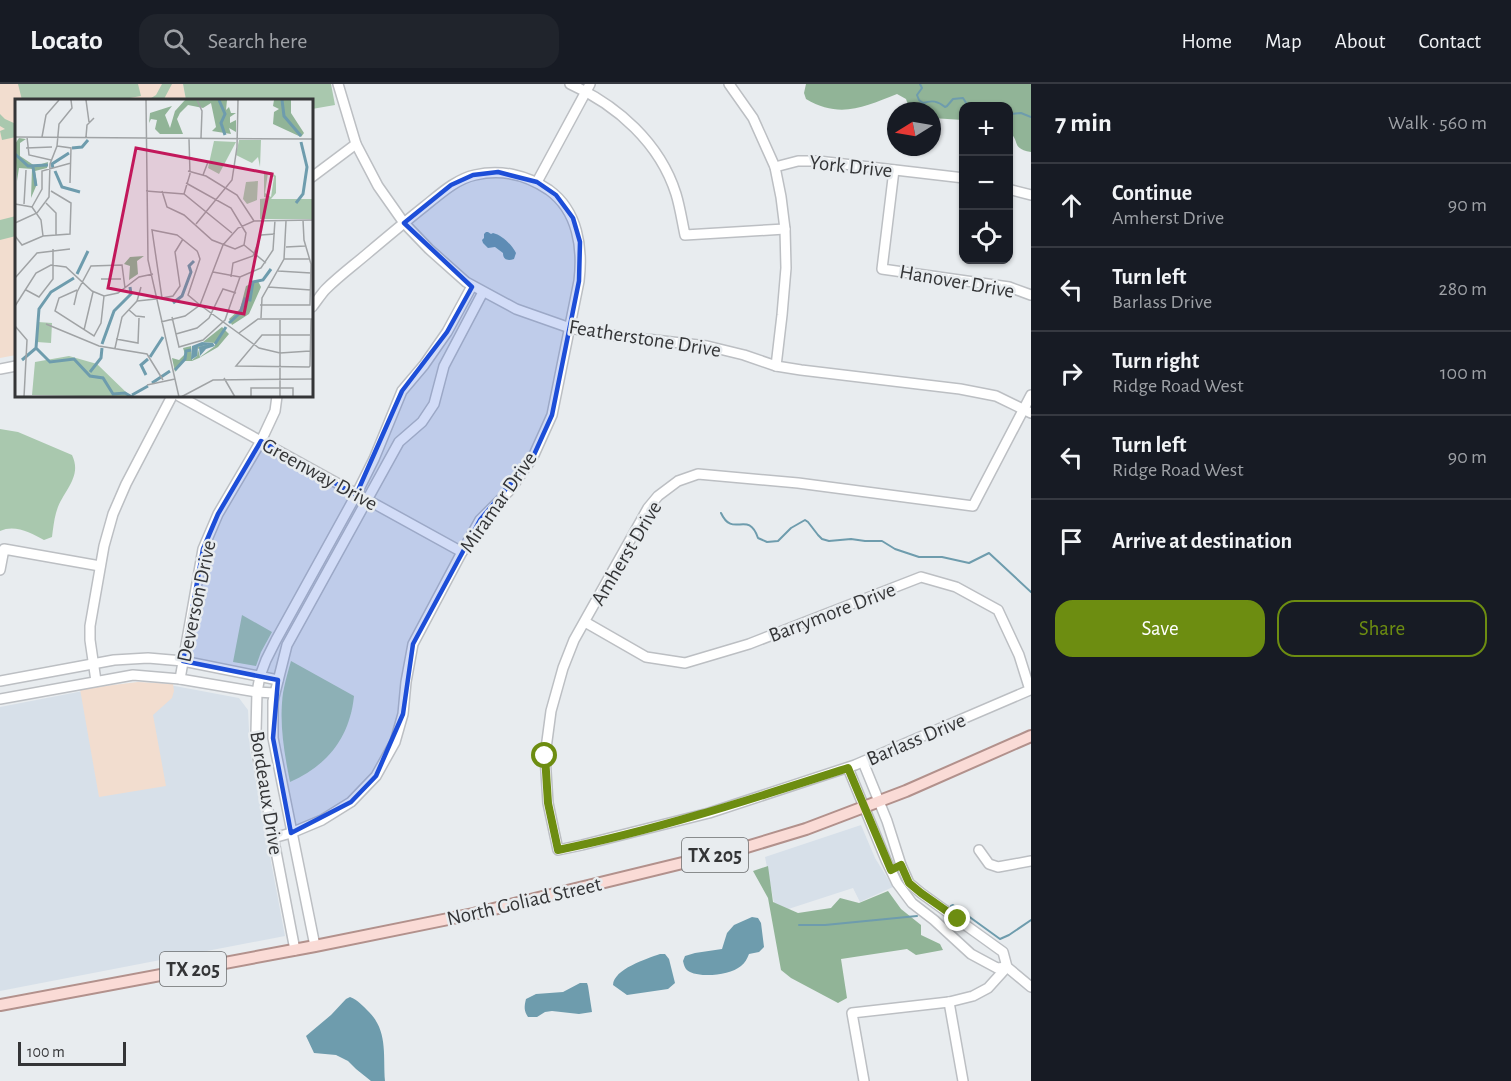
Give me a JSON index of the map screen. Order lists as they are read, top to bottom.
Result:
{
  "streets": {
    "main road": ["TX 205", "North Goliad Street"],
    "street": [
      "York Drive",
      "Hanover Drive",
      "Featherstone Drive",
      "Greenway Drive",
      "Miramar Drive",
      "Amherst Drive",
      "Deverson Drive",
      "Barrymore Drive",
      "Barlass Drive",
      "Bordeaux Drive"
    ]
  },
  "crossings": [
    ["York Drive", "Hanover Drive"],
    ["Featherstone Drive", "Miramar Drive"],
    ["Featherstone Drive", "Amherst Drive"],
    ["Featherstone Drive", "Bordeaux Drive"],
    ["Greenway Drive", "Miramar Drive"],
    ["Greenway Drive", "Deverson Drive"],
    ["Greenway Drive", "Bordeaux Drive"],
    ["Miramar Drive", "Bordeaux Drive"],
    ["Amherst Drive", "Barrymore Drive"],
    ["Amherst Drive", "Barlass Drive"],
    ["Barrymore Drive", "Barlass Drive"],
    ["Bordeaux Drive", "North Goliad Street"]
  ],
  "scale_bar": "100 m",
  "north": "left",
  "page": {
    "header": "Locato",
    "search": "Search here",
    "nav": [
      "Home",
      "Map",
      "About",
      "Contact"
    ],
    "heading": ["7 min", "Walk · 560 m"],
    "map_buttons": ["+", "−"],
    "list": [
      ["Continue", "Amherst Drive", "90 m"],
      ["Turn left", "Barlass Drive", "280 m"],
      ["Turn right", "Ridge Road West", "100 m"],
      ["Turn left", "Ridge Road West", "90 m"],
      "Arrive at destination"
    ],
    "buttons": ["Save", "Share"],
    "scale": "100 m"
  }
}
